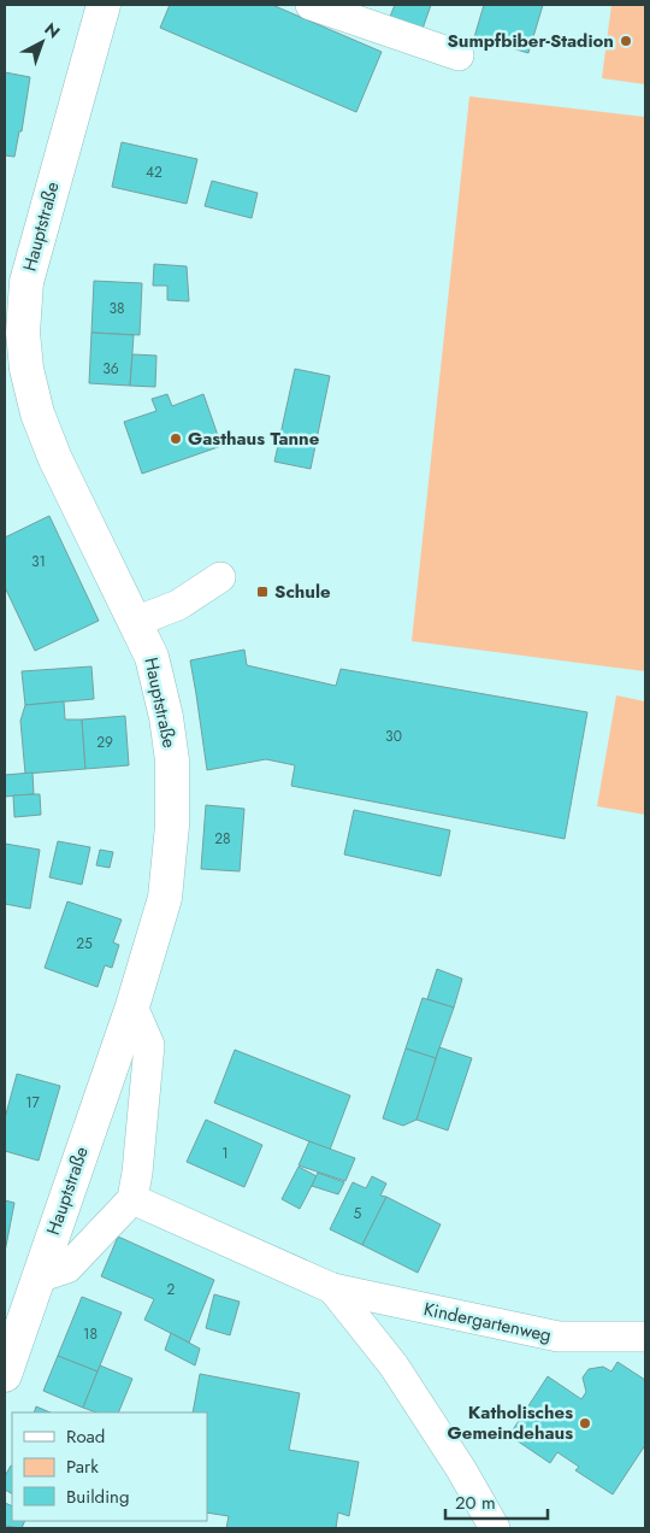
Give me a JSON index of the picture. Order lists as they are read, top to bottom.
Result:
{
  "streets": {
    "street": ["Hauptstraße", "Kindergartenweg"]
  },
  "places": {
    "other": ["Sumpfbiber-Stadion", "Gasthaus Tanne", "Katholisches Gemeindehaus"],
    "transit": ["Schule"]
  },
  "house_numbers": [
    "42",
    "38",
    "36",
    "31",
    "30",
    "29",
    "28",
    "25",
    "17",
    "1",
    "5",
    "2",
    "18"
  ],
  "legend": ["Road", "Park", "Building"],
  "scale_bar": "20 m",
  "north": "top right"
}
